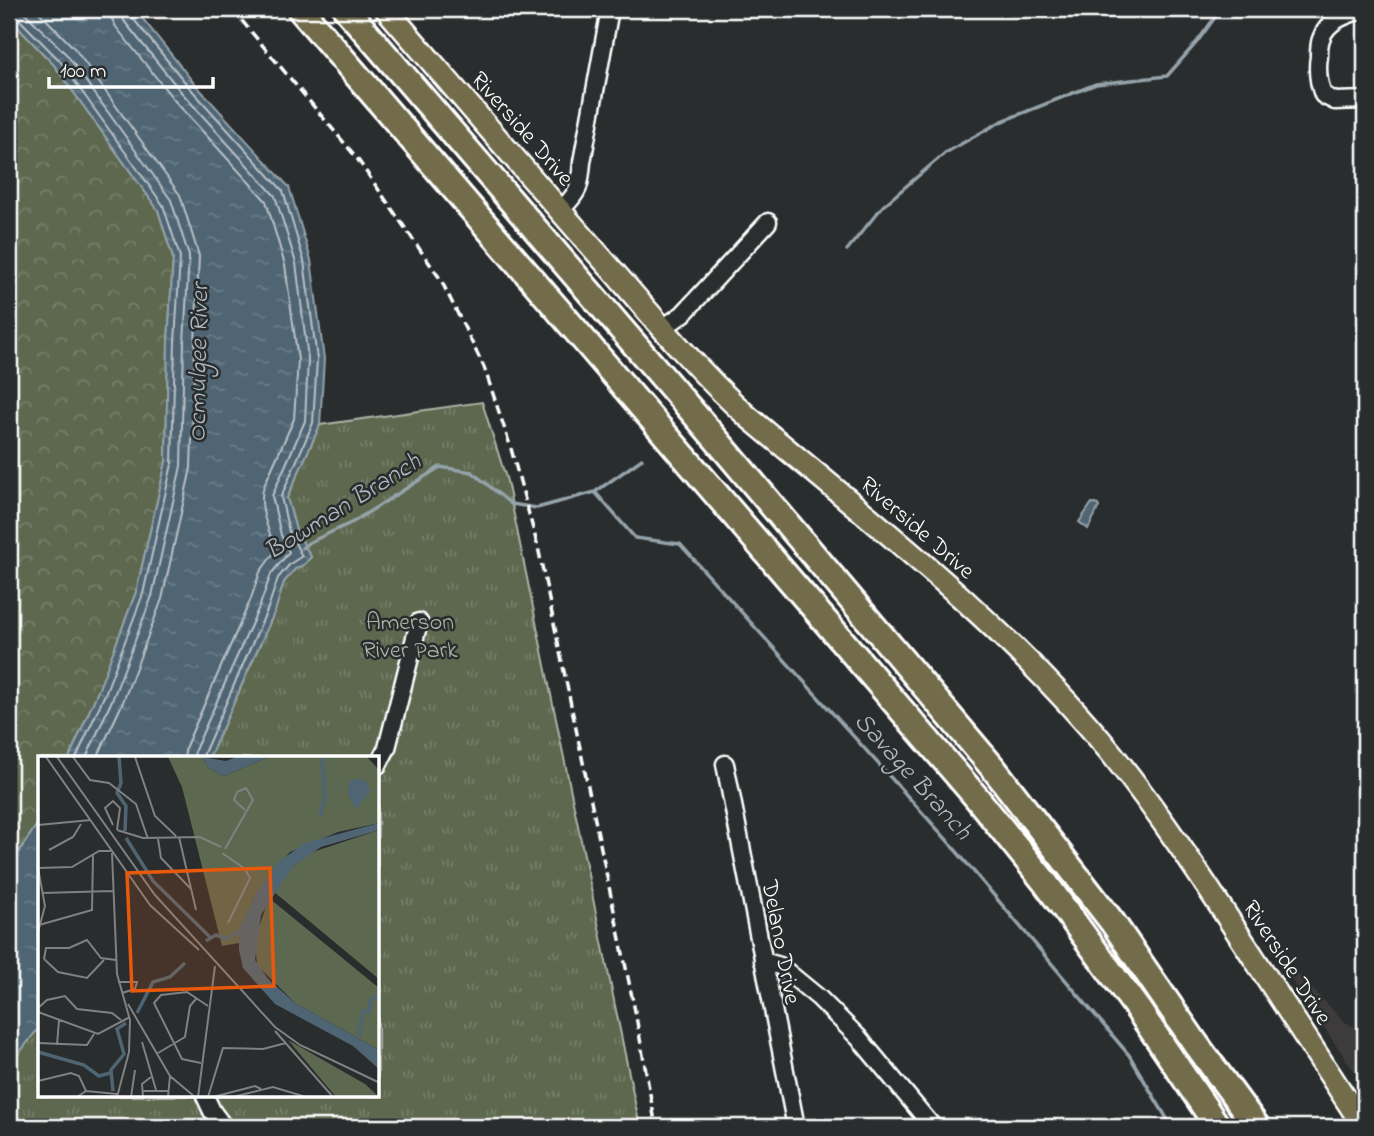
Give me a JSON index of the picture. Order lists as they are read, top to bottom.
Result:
{
  "streets": {
    "main road": ["Riverside Drive"],
    "street": ["Delano Drive"]
  },
  "water": ["Ocmulgee River", "Bowman Branch", "Savage Branch"],
  "parks": ["Amerson River Park"],
  "scale_bar": "100 m"
}
